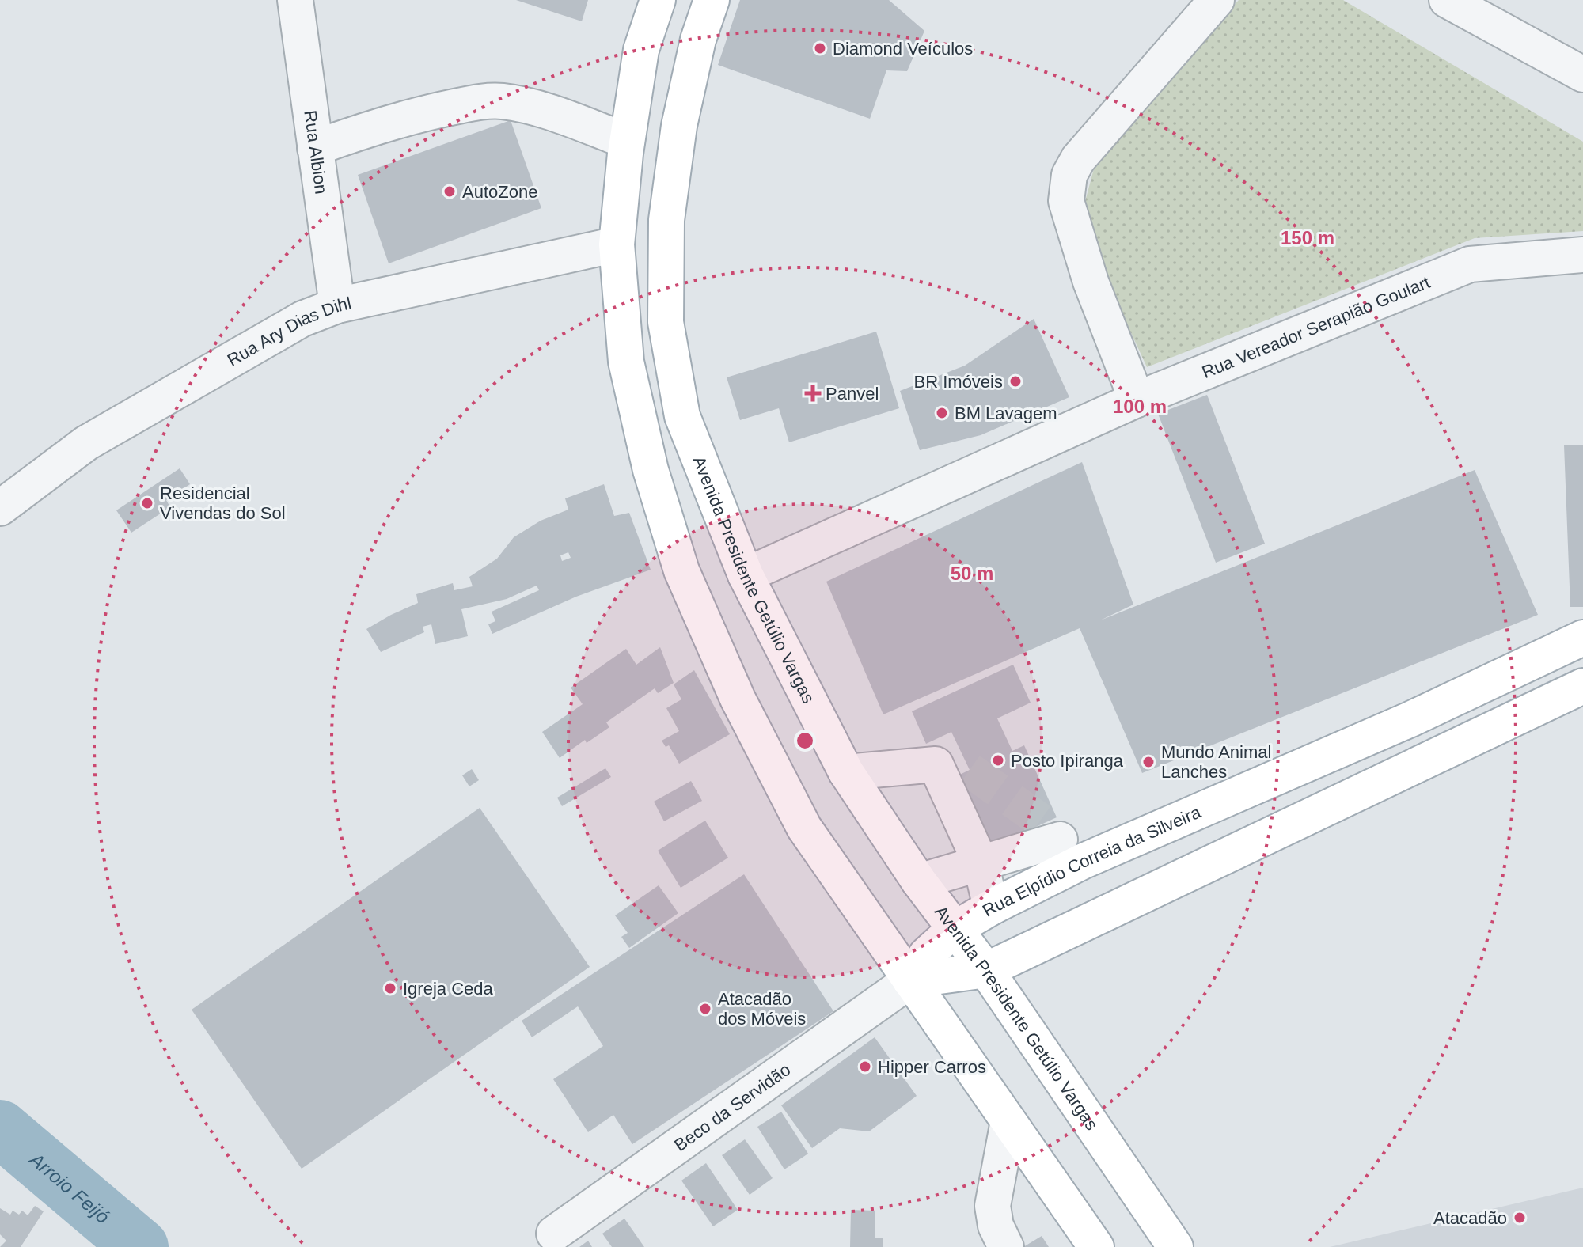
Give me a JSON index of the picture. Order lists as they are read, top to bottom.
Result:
{
  "streets": {
    "main road": ["Avenida Presidente Getúlio Vargas", "Rua Elpídio Correia da Silveira"],
    "street": [
      "Rua Albion",
      "Rua Vereador Serapião Goulart",
      "Rua Ary Dias Dihl",
      "Beco da Servidão"
    ]
  },
  "crossings": [
    ["Rua Albion", "Rua Ary Dias Dihl"],
    ["Rua Vereador Serapião Goulart", "Avenida Presidente Getúlio Vargas"],
    ["Avenida Presidente Getúlio Vargas", "Rua Elpídio Correia da Silveira"],
    ["Rua Elpídio Correia da Silveira", "Beco da Servidão"]
  ],
  "water": ["Arroio Feijó"],
  "places": {
    "other": [
      "Diamond Veículos",
      "AutoZone",
      "BR Imóveis",
      "BM Lavagem",
      "Residencial Vivendas do Sol",
      "Posto Ipiranga",
      "Mundo Animal Lanches",
      "Igreja Ceda",
      "Atacadão dos Móveis",
      "Hipper Carros",
      "Atacadão"
    ],
    "health": ["Panvel"]
  },
  "rings": ["150 m", "100 m", "50 m"]
}
